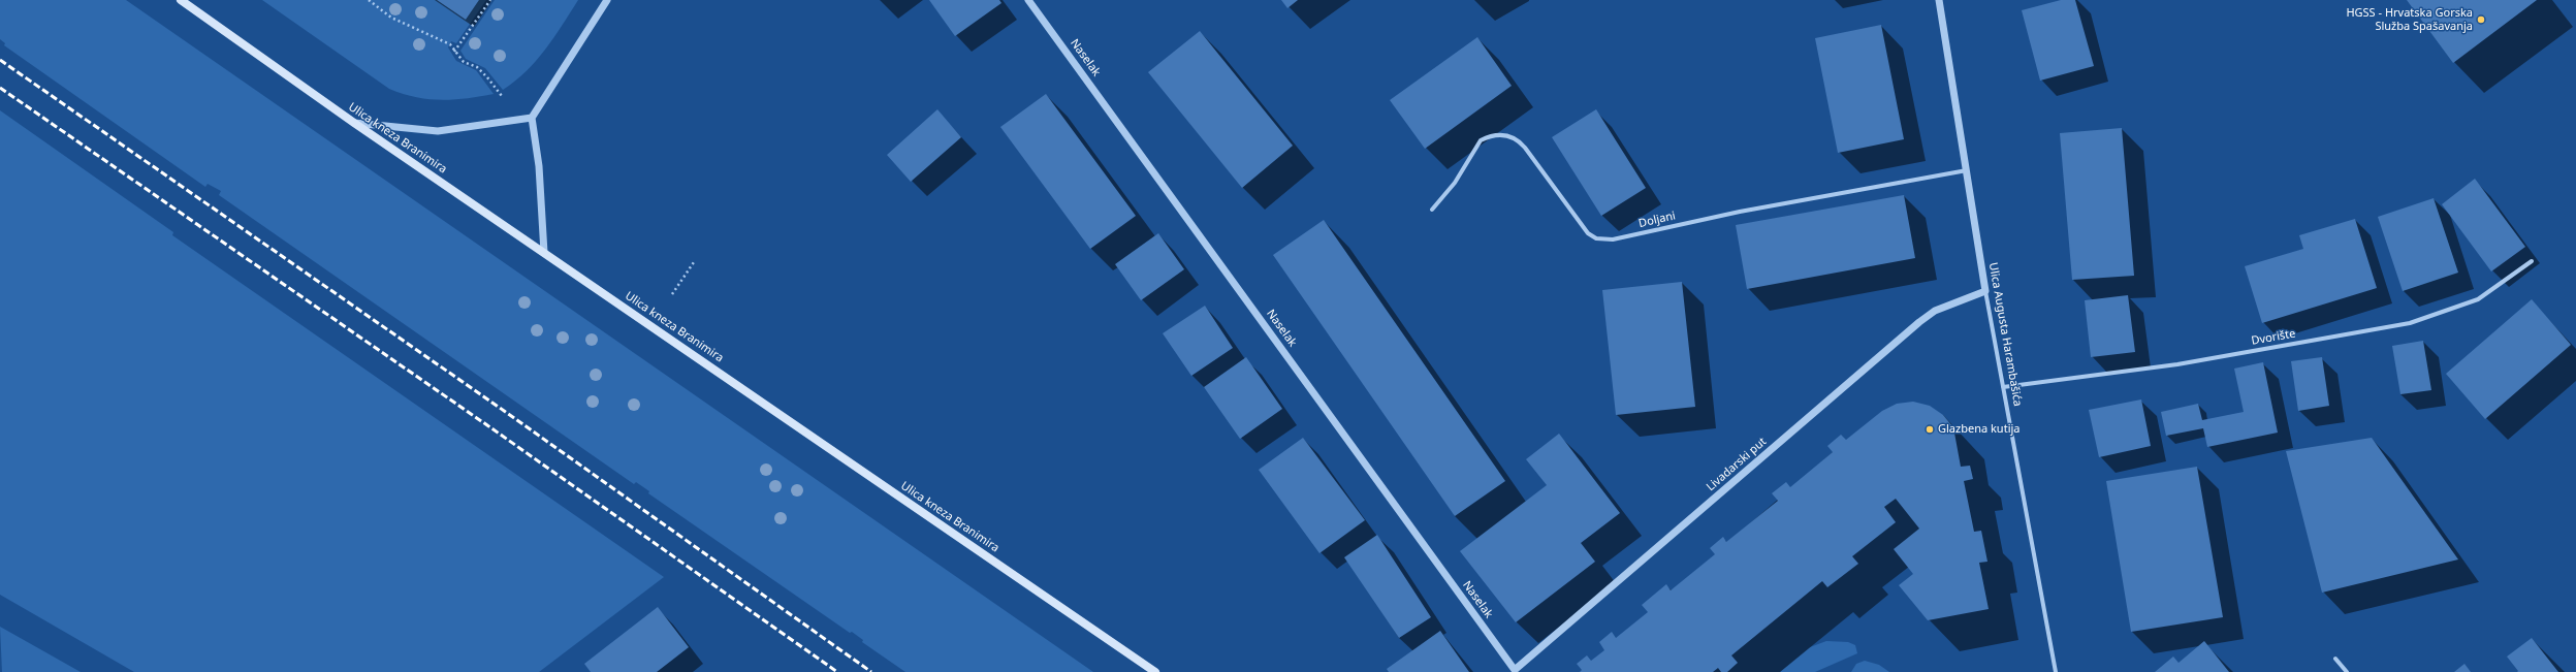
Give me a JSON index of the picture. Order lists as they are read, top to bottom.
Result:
{
  "streets": {
    "main road": ["Ulica kneza Branimira"],
    "street": [
      "Naselak",
      "Doljani",
      "Ulica Augusta Harambašića",
      "Dvorište",
      "Livadarski put"
    ]
  },
  "crossings": [
    ["Naselak", "Livadarski put"],
    ["Doljani", "Ulica Augusta Harambašića"],
    ["Ulica Augusta Harambašića", "Dvorište"],
    ["Ulica Augusta Harambašića", "Livadarski put"]
  ],
  "places": ["HGSS - Hrvatska Gorska Služba Spašavanja", "Glazbena kutija"]
}
